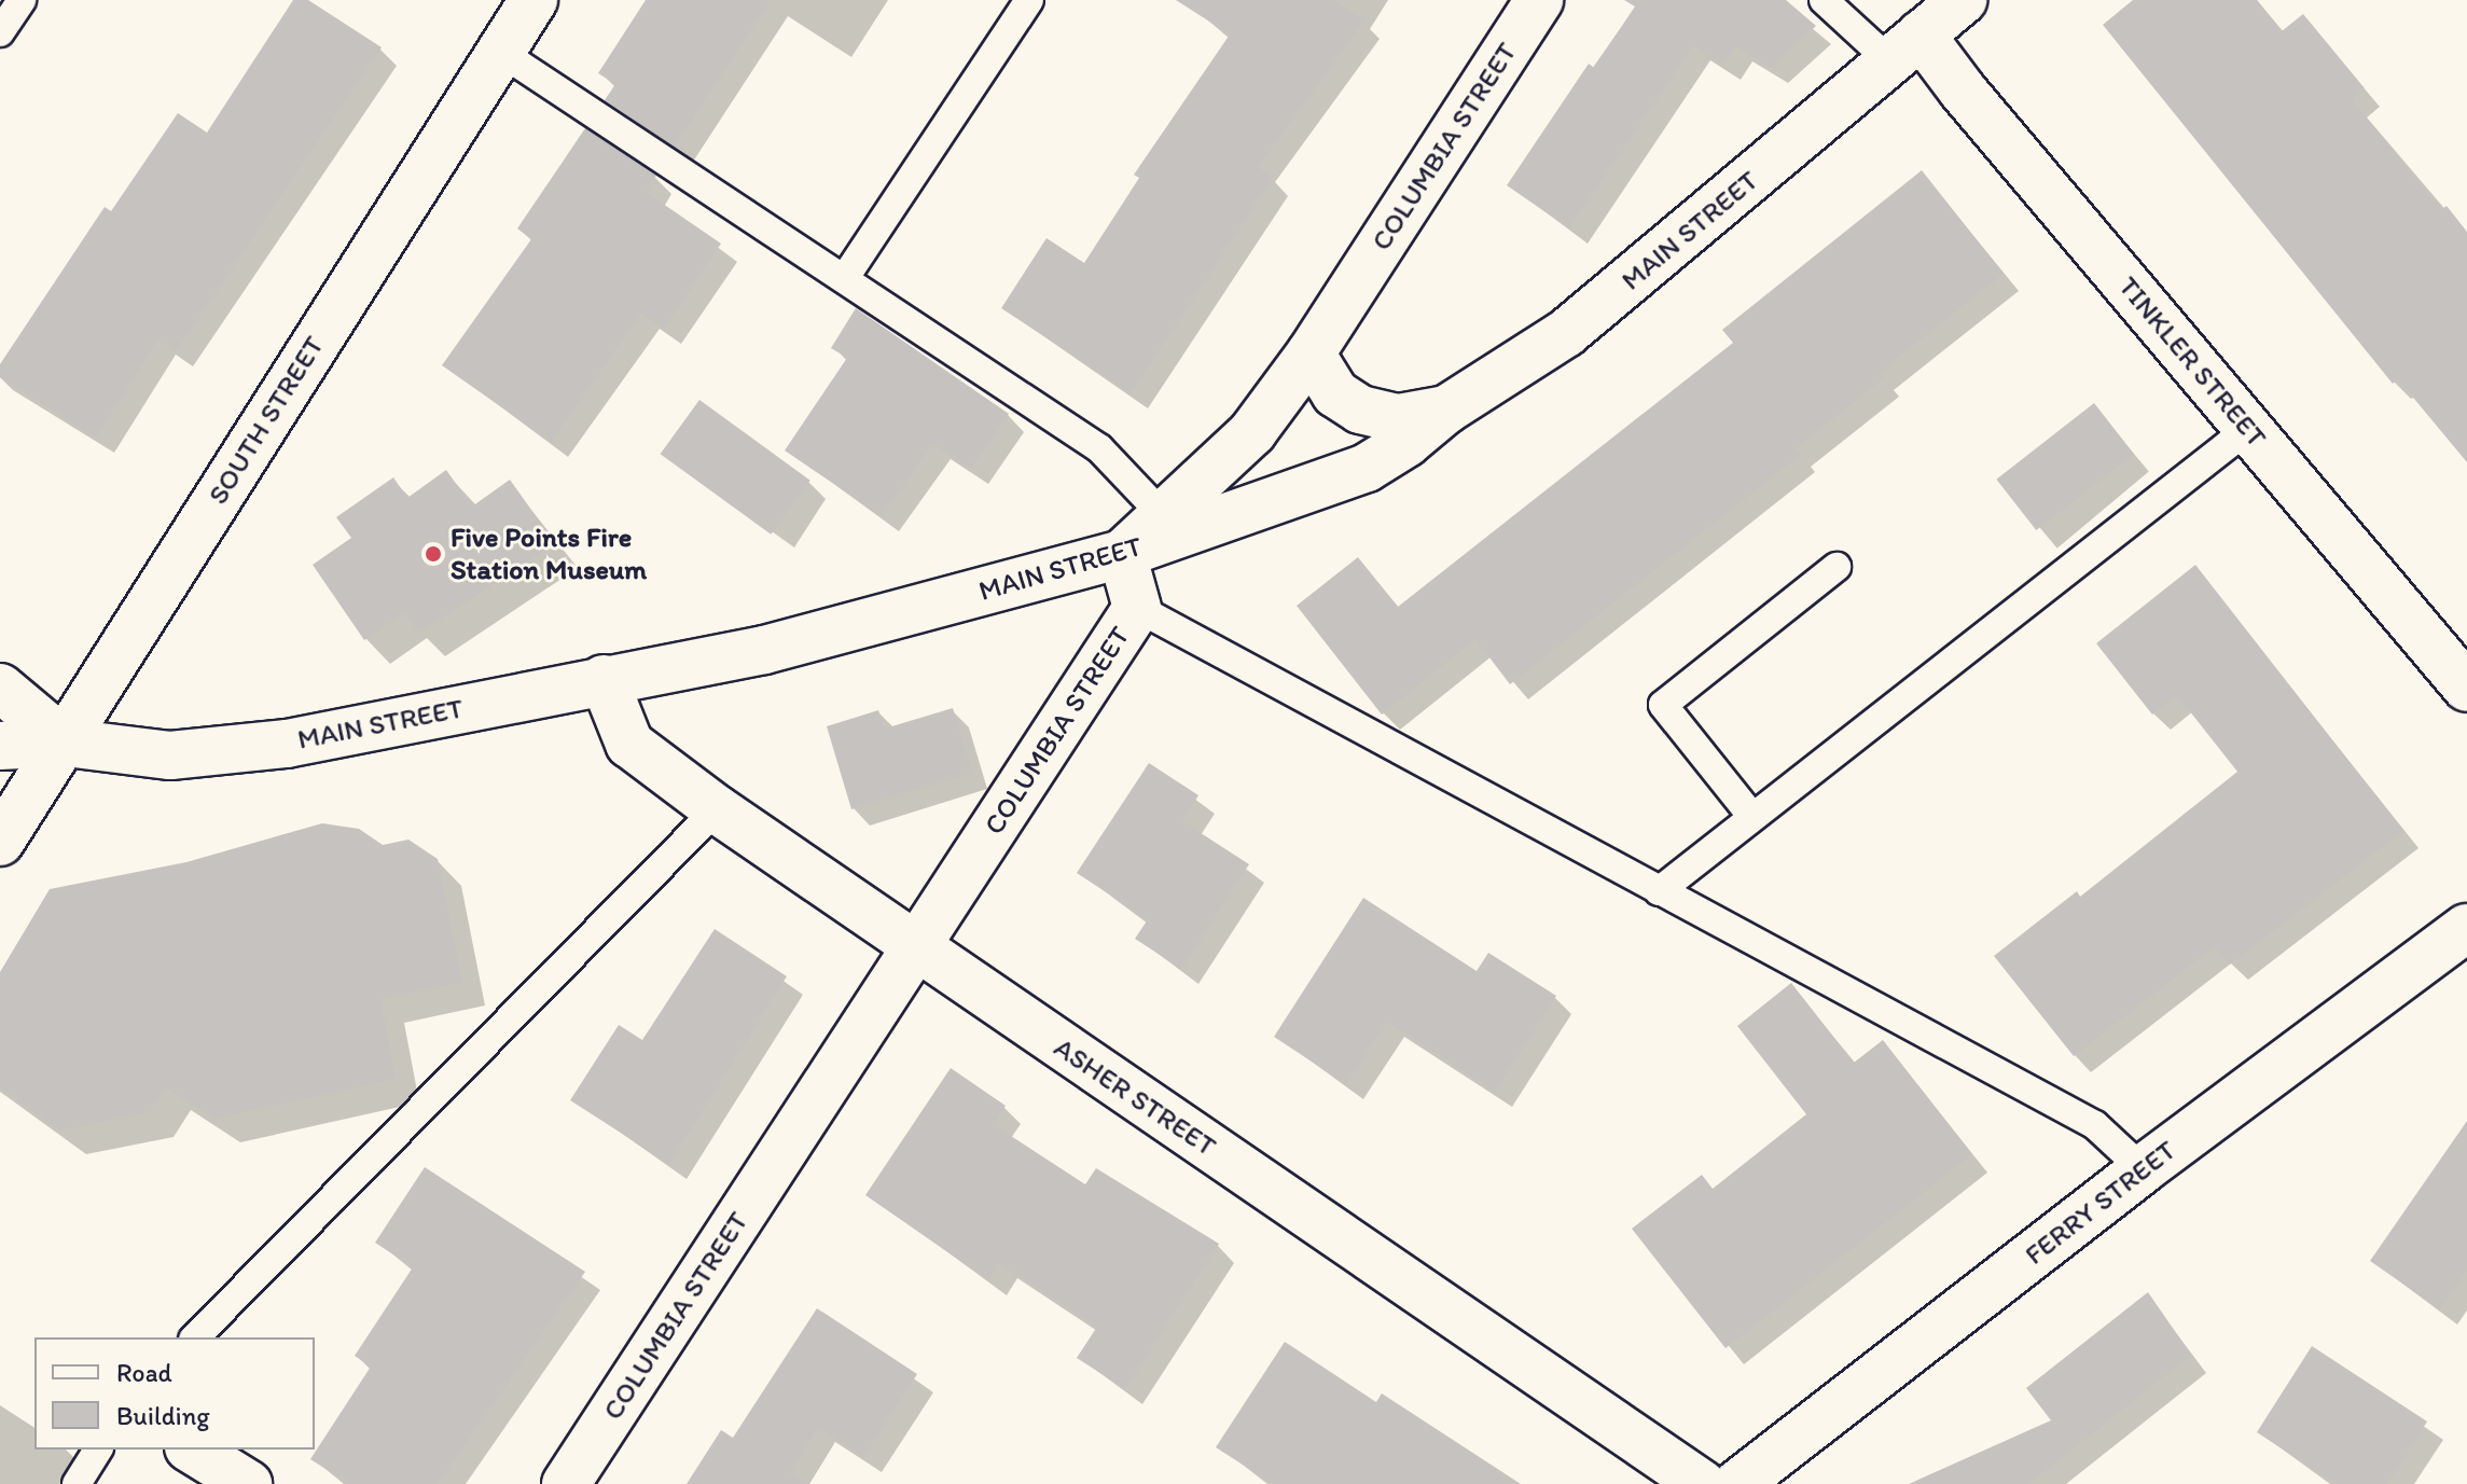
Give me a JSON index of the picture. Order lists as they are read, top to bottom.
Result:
{
  "streets": {
    "street": [
      "COLUMBIA STREET",
      "MAIN STREET",
      "TINKLER STREET",
      "SOUTH STREET",
      "ASHER STREET",
      "FERRY STREET"
    ]
  },
  "crossings": [
    ["COLUMBIA STREET", "MAIN STREET"],
    ["COLUMBIA STREET", "ASHER STREET"],
    ["MAIN STREET", "TINKLER STREET"],
    ["MAIN STREET", "SOUTH STREET"],
    ["MAIN STREET", "ASHER STREET"]
  ],
  "places": ["Five Points Fire Station Museum"],
  "legend": ["Road", "Building"]
}
